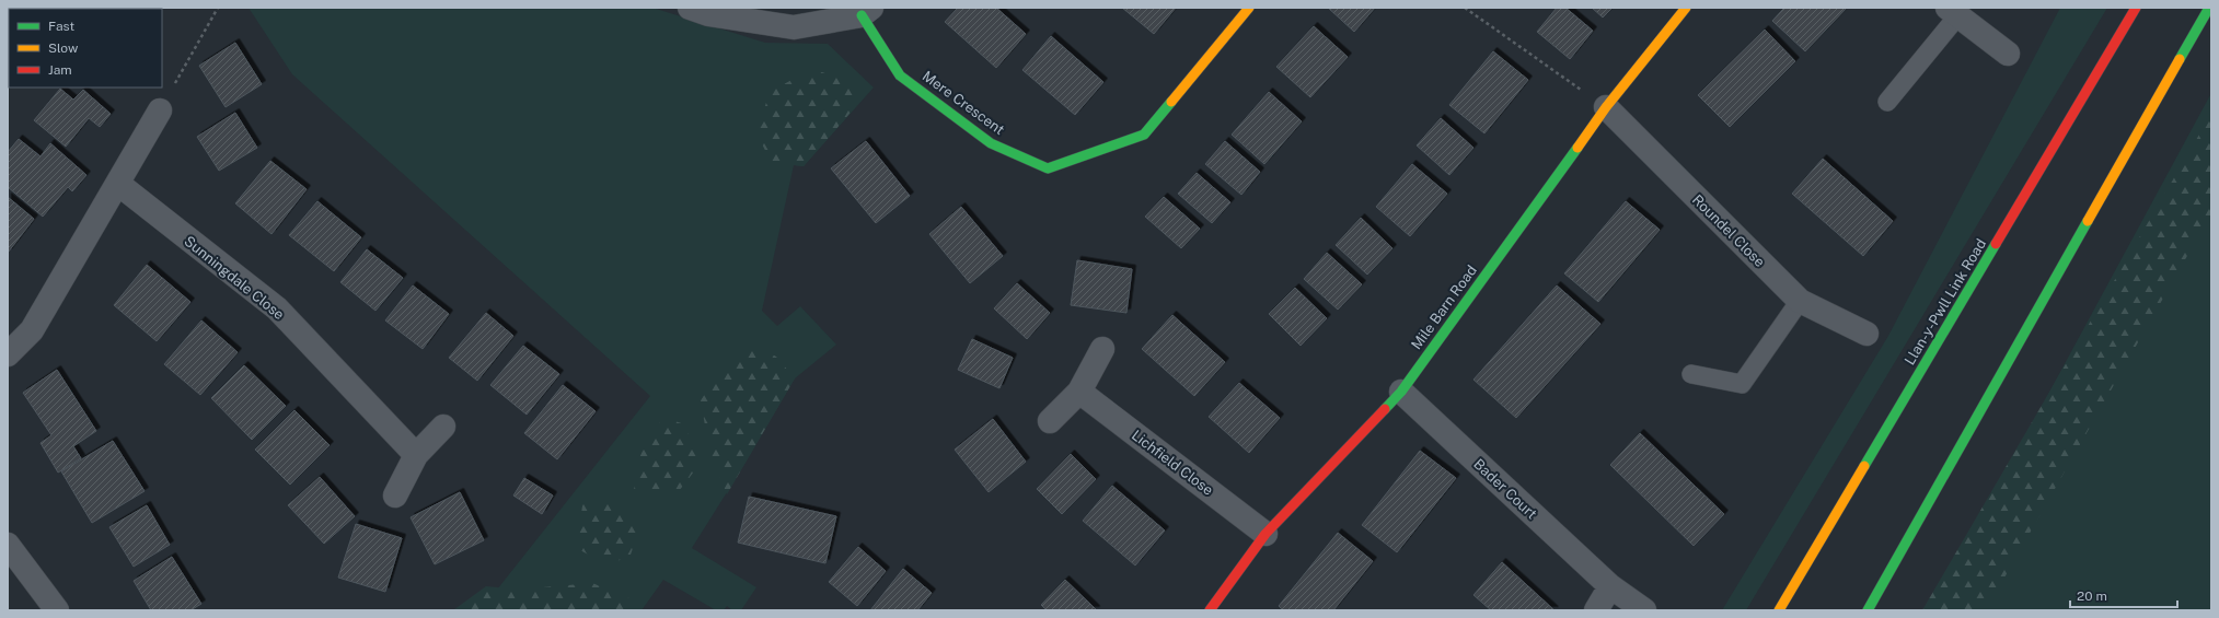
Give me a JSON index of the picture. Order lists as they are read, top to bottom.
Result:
{
  "streets": {
    "main road": ["Mere Crescent", "Llan-y-Pwll Link Road", "Mile Barn Road"],
    "street": [
      "Roundel Close",
      "Sunningdale Close",
      "Lichfield Close",
      "Bader Court"
    ]
  },
  "crossings": [
    ["Roundel Close", "Mile Barn Road"],
    ["Mile Barn Road", "Lichfield Close"],
    ["Mile Barn Road", "Bader Court"]
  ],
  "legend": ["Fast", "Slow", "Jam"],
  "scale_bar": "20 m"
}
